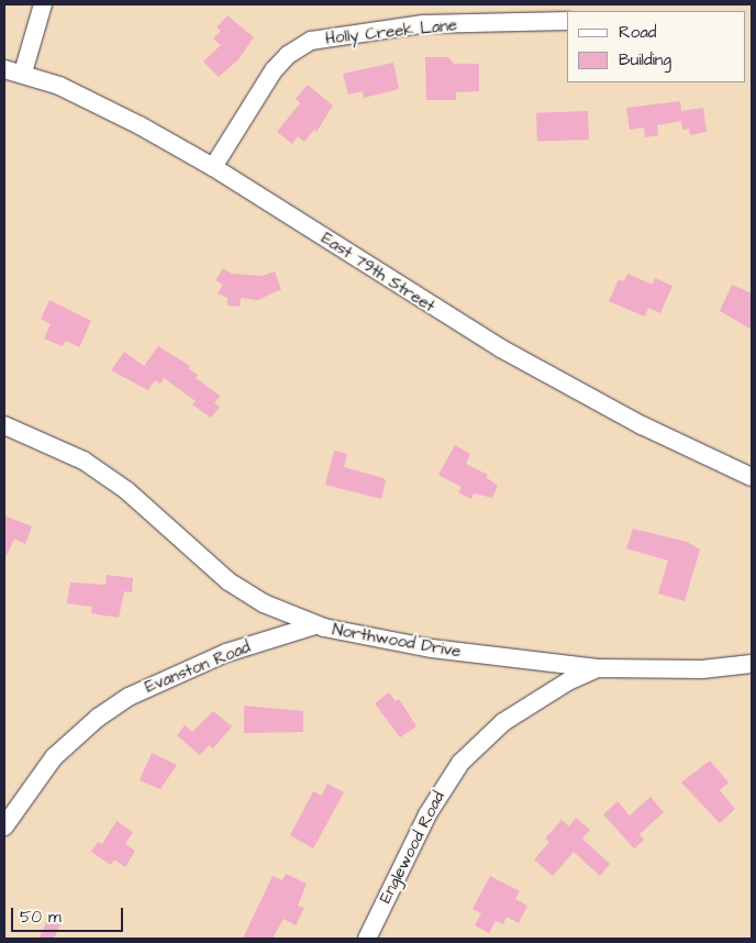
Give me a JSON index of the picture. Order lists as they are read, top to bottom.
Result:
{
  "streets": {
    "street": [
      "Holly Creek Lane",
      "East 79th Street",
      "Northwood Drive",
      "Evanston Road",
      "Englewood Road"
    ]
  },
  "crossings": [
    ["Holly Creek Lane", "East 79th Street"],
    ["Northwood Drive", "Evanston Road"],
    ["Northwood Drive", "Englewood Road"]
  ],
  "legend": ["Road", "Building"],
  "scale_bar": "50 m"
}
